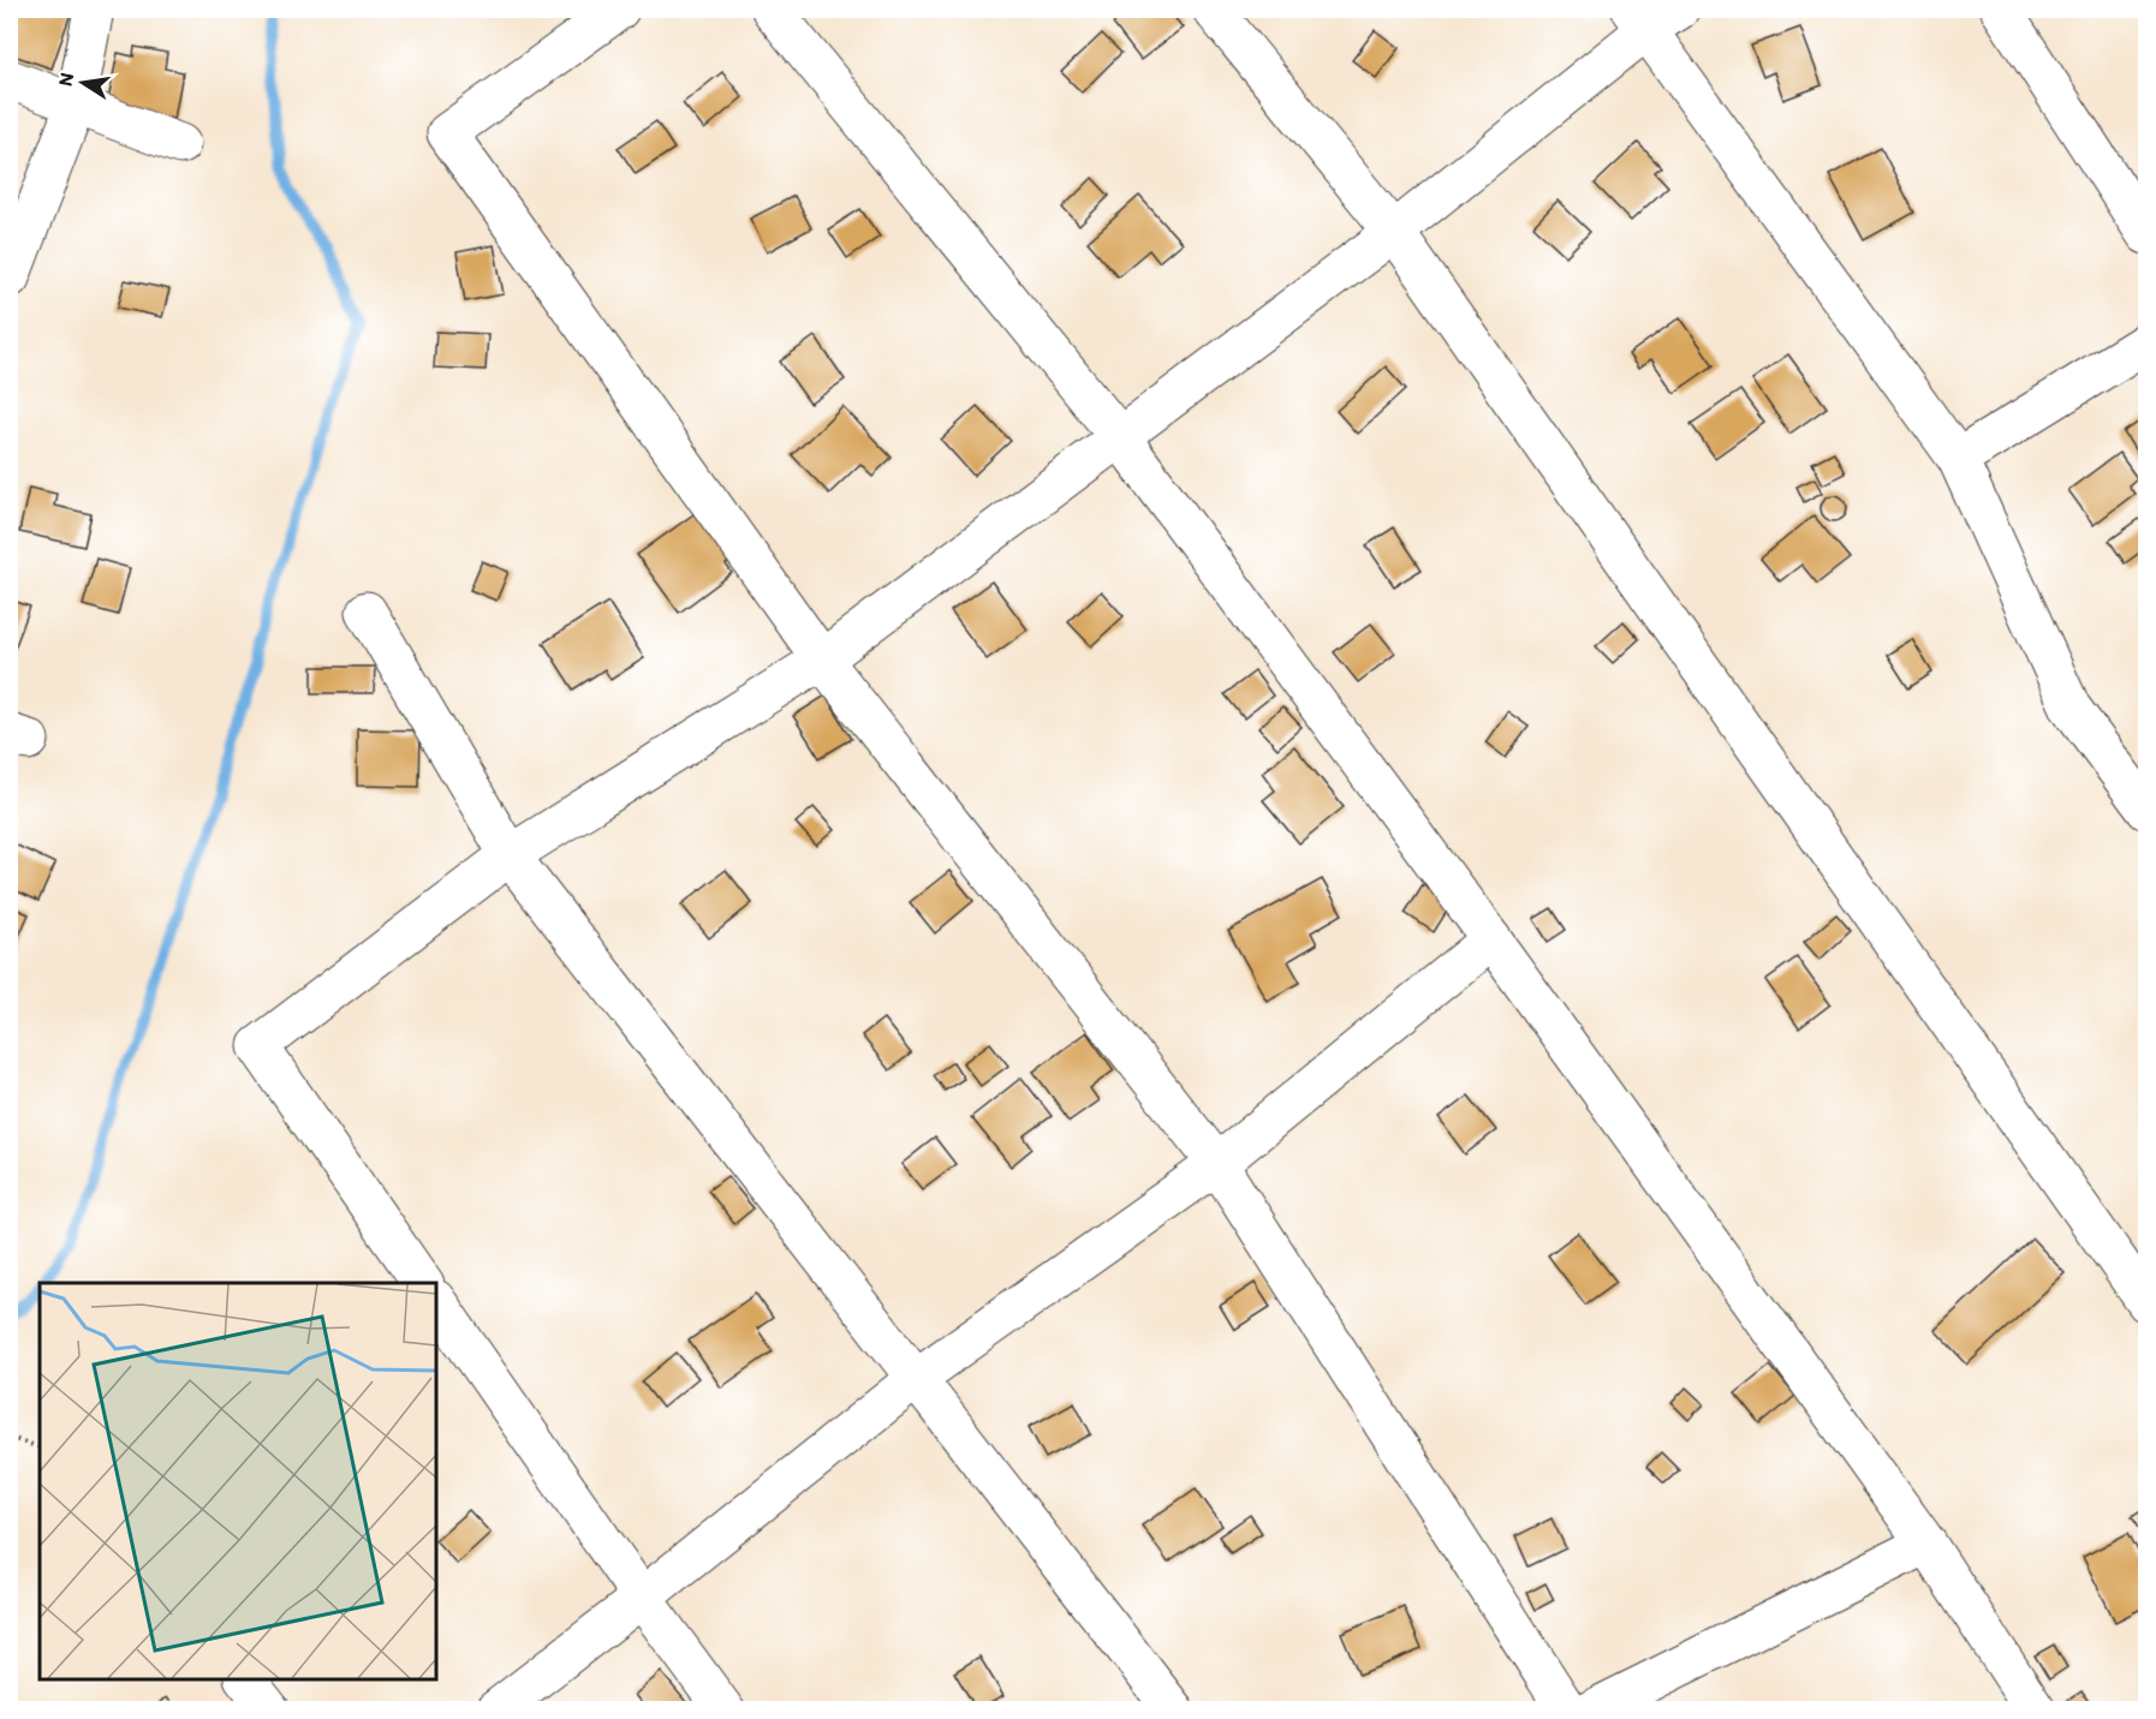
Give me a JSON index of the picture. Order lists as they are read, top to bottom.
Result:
{
  "north": "left"
}
